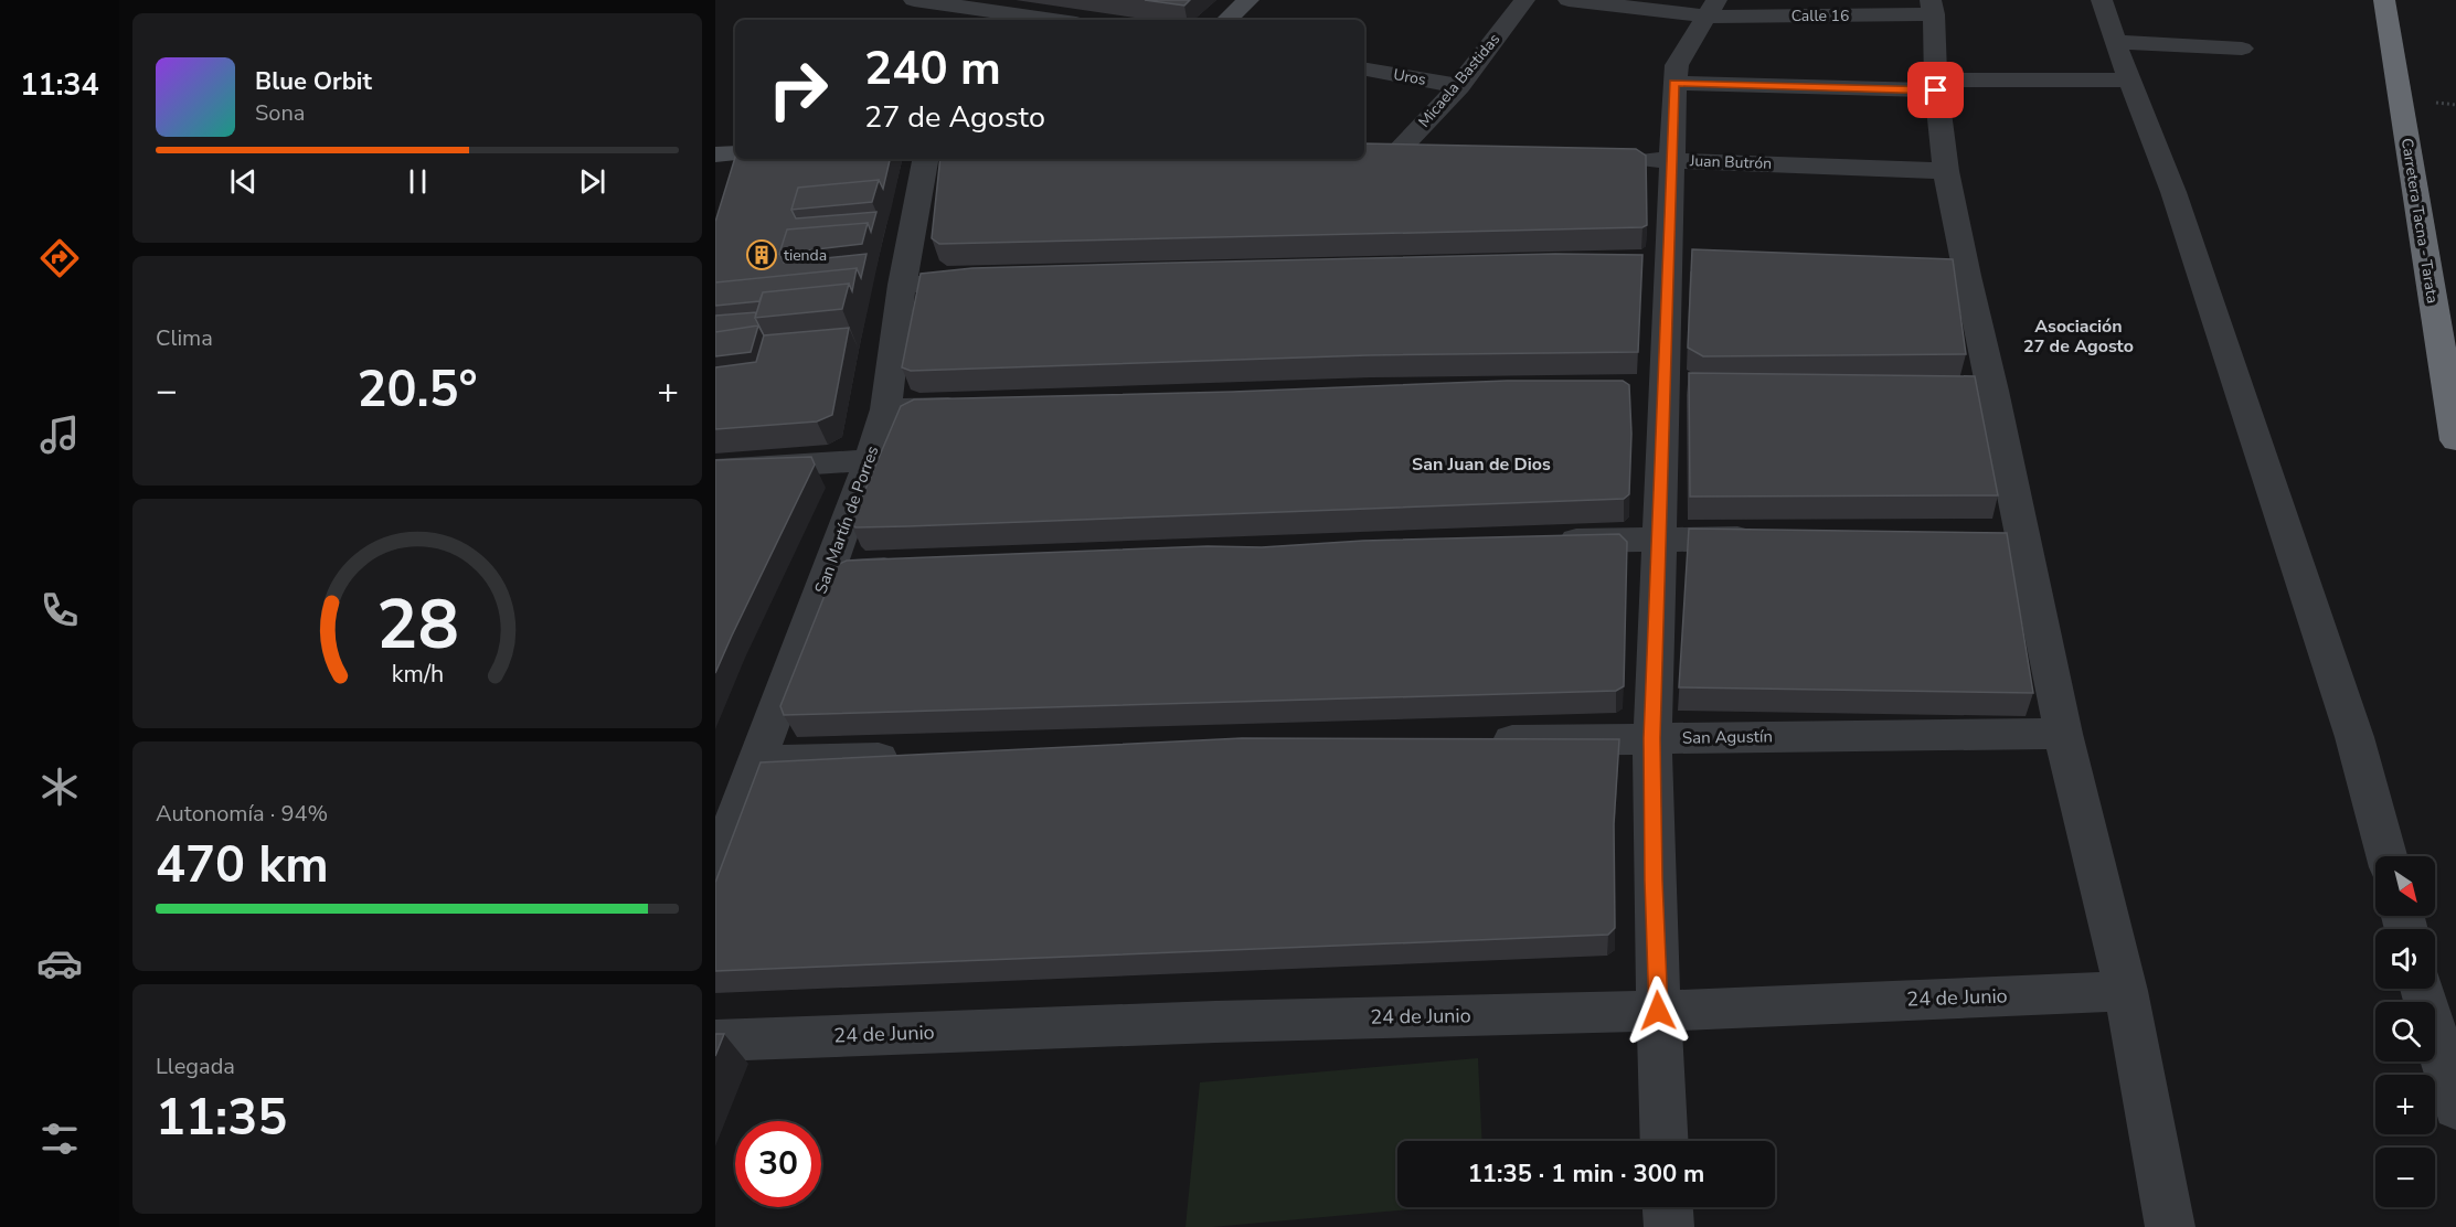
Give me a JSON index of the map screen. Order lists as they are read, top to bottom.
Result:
{
  "streets": {
    "highway": ["Carretera Tacna - Tarata"],
    "street": [
      "Calle 16",
      "Uros",
      "Micaela Bastidas",
      "Juan Butrón",
      "San Martín de Porres",
      "San Agustín",
      "24 de Junio"
    ]
  },
  "crossings": [
    ["Uros", "Micaela Bastidas"]
  ],
  "districts": ["Asociación 27 de Agosto", "San Juan de Dios"],
  "places": {
    "building": ["tienda"]
  },
  "north": "bottom right",
  "page": {
    "tabs": "11:34",
    "turn": ["240 m", "27 de Agosto"],
    "song": ["Blue Orbit", "Sona"],
    "tile": [
      "Clima",
      ["Autonomía · 94%", "470 km"],
      ["Llegada", "11:35"]
    ],
    "heat": ["−", "20.5°", "+"],
    "map_buttons": ["+", "−"],
    "limit": "30",
    "trip": "11:35 · 1 min · 300 m",
    "gauge": ["28", "km/h"]
  }
}
